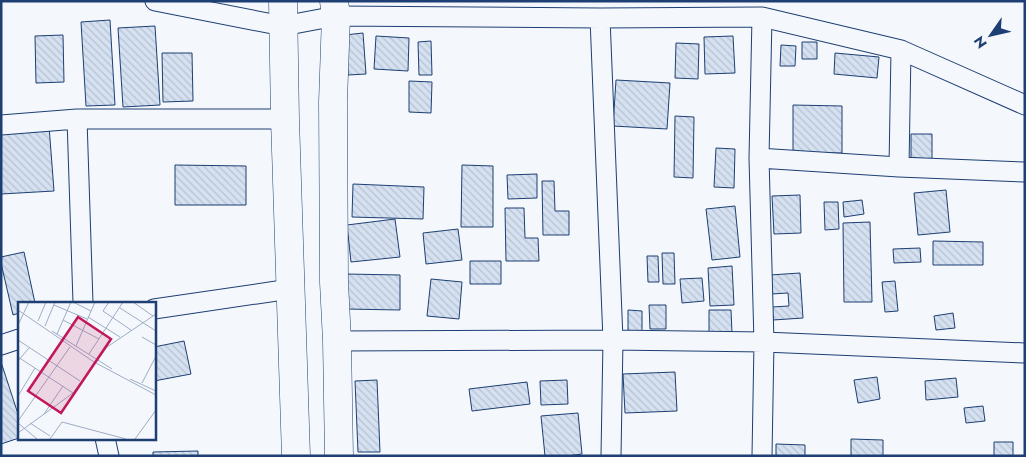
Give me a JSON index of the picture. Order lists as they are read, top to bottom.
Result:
{
  "north": "bottom left"
}
